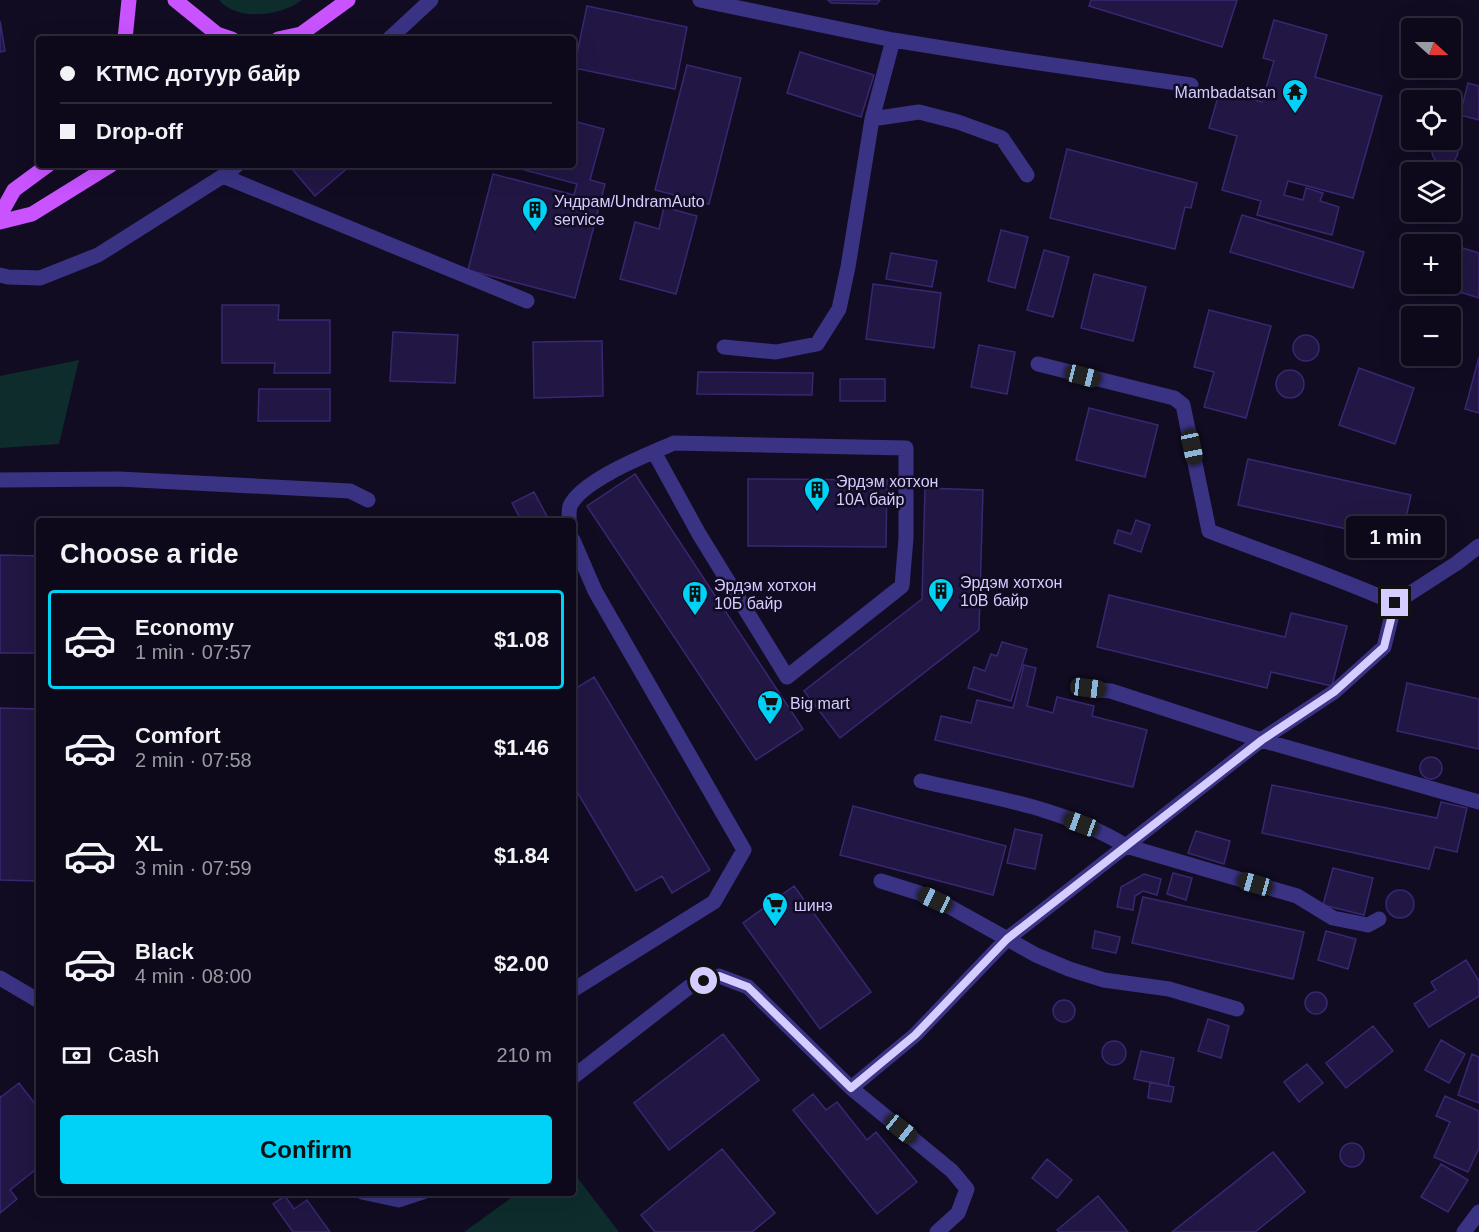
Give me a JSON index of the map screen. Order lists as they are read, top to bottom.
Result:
{
  "places": {
    "temple": ["Mambadatsan"],
    "building": [
      "Ундрам/UndramAuto service",
      "Эрдэм хотхон 10А байр",
      "Эрдэм хотхон 10В байр",
      "Эрдэм хотхон 10Б байр"
    ],
    "supermarket": ["Big mart", "шинэ"]
  },
  "north": "right",
  "page": {
    "map_buttons": ["+", "−"],
    "banner": ["KTMC дотуур байр", "Drop-off"],
    "bubble": "1 min",
    "heading": "Choose a ride",
    "list": [
      {
        "name": "Economy",
        "note": "1 min · 07:57",
        "value": "$1.08"
      },
      {
        "name": "Comfort",
        "note": "2 min · 07:58",
        "value": "$1.46"
      },
      {
        "name": "XL",
        "note": "3 min · 07:59",
        "value": "$1.84"
      },
      {
        "name": "Black",
        "note": "4 min · 08:00",
        "value": "$2.00"
      }
    ],
    "pay": ["Cash", "210 m"],
    "buttons": "Confirm"
  }
}
